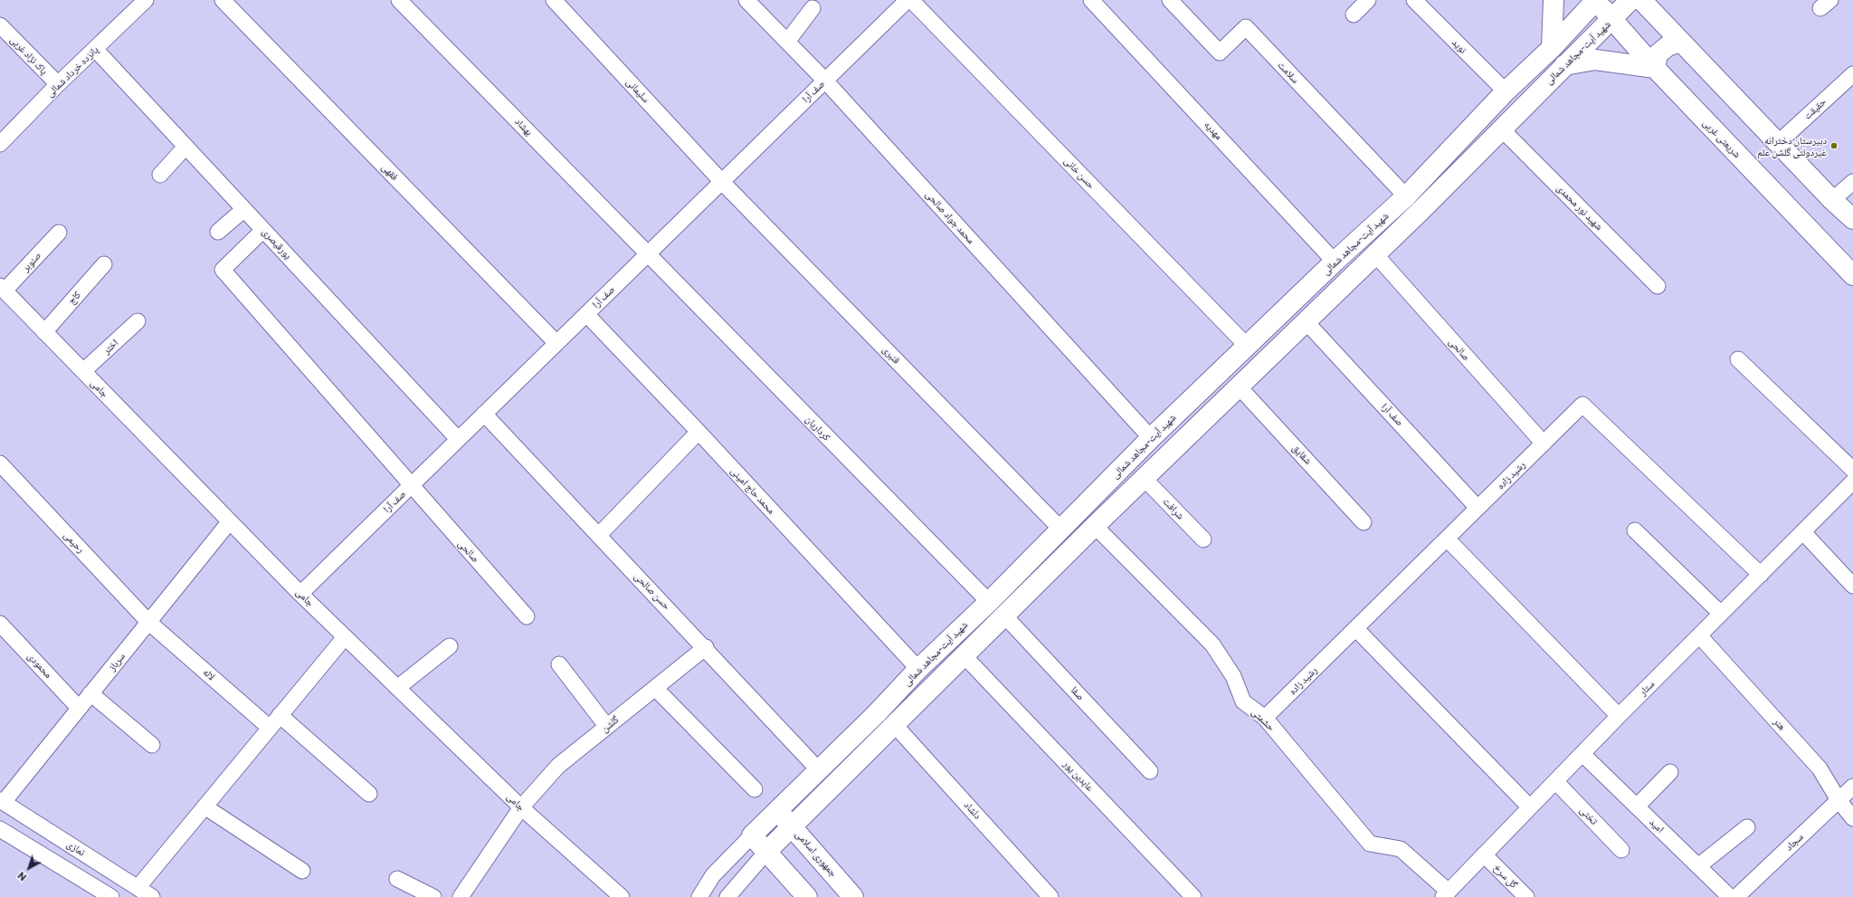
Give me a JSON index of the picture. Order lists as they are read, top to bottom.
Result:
{
  "streets": {
    "main road": ["شهید آیت-مجاهد شمالی", "شریعتی غربی", "جمهوری اسلامی"],
    "street": [
      "نوید",
      "پاک نژاد غربی",
      "پانزده خرداد شمالی",
      "سلامت",
      "سلیمانی",
      "صف آرا",
      "حقیقت",
      "بهشاد",
      "مهدیه",
      "فقهی",
      "حسن خانی",
      "شهید نور محمدی",
      "محمد جواد صالحی",
      "پورقیصری",
      "صنوبر",
      "کاج",
      "اختر",
      "صالحی",
      "قنبری",
      "جامی",
      "کرداریان",
      "شقایق",
      "رشید زاده",
      "محمد حاج امینی",
      "شرافت",
      "رحیمی",
      "حسن صالحی",
      "سرباز",
      "محمودی",
      "لاله",
      "ستار",
      "صفا",
      "حشمتی",
      "گلشن",
      "هنر",
      "عابدین پور",
      "دلشاد",
      "تختی",
      "امید",
      "سجاد",
      "نمازی",
      "گل سرخ"
    ]
  },
  "crossings": [
    ["نوید", "شهید آیت-مجاهد شمالی"],
    ["شهید آیت-مجاهد شمالی", "سلامت"],
    ["شهید آیت-مجاهد شمالی", "صف آرا"],
    ["شهید آیت-مجاهد شمالی", "مهدیه"],
    ["شهید آیت-مجاهد شمالی", "شریعتی غربی"],
    ["شهید آیت-مجاهد شمالی", "حسن خانی"],
    ["شهید آیت-مجاهد شمالی", "شهید نور محمدی"],
    ["شهید آیت-مجاهد شمالی", "محمد جواد صالحی"],
    ["شهید آیت-مجاهد شمالی", "صالحی"],
    ["شهید آیت-مجاهد شمالی", "قنبری"],
    ["شهید آیت-مجاهد شمالی", "کرداریان"],
    ["شهید آیت-مجاهد شمالی", "شقایق"],
    ["شهید آیت-مجاهد شمالی", "محمد حاج امینی"],
    ["شهید آیت-مجاهد شمالی", "شرافت"],
    ["شهید آیت-مجاهد شمالی", "حسن صالحی"],
    ["شهید آیت-مجاهد شمالی", "صفا"],
    ["شهید آیت-مجاهد شمالی", "حشمتی"],
    ["شهید آیت-مجاهد شمالی", "عابدین پور"],
    ["شهید آیت-مجاهد شمالی", "دلشاد"],
    ["شهید آیت-مجاهد شمالی", "جمهوری اسلامی"],
    ["پاک نژاد غربی", "پانزده خرداد شمالی"],
    ["پانزده خرداد شمالی", "پورقیصری"],
    ["سلیمانی", "صف آرا"],
    ["سلیمانی", "قنبری"],
    ["صف آرا", "بهشاد"],
    ["صف آرا", "فقهی"],
    ["صف آرا", "محمد جواد صالحی"],
    ["صف آرا", "پورقیصری"],
    ["صف آرا", "صالحی"],
    ["صف آرا", "قنبری"],
    ["صف آرا", "جامی"],
    ["صف آرا", "کرداریان"],
    ["صف آرا", "رشید زاده"],
    ["صف آرا", "محمد حاج امینی"],
    ["صف آرا", "حسن صالحی"],
    ["بهشاد", "کرداریان"],
    ["پورقیصری", "صالحی"],
    ["صنوبر", "جامی"],
    ["کاج", "جامی"],
    ["اختر", "جامی"],
    ["صالحی", "رشید زاده"],
    ["جامی", "سرباز"],
    ["جامی", "گلشن"],
    ["رشید زاده", "ستار"],
    ["رشید زاده", "حشمتی"],
    ["رحیمی", "سرباز"],
    ["رحیمی", "لاله"],
    ["حسن صالحی", "گلشن"],
    ["سرباز", "محمودی"],
    ["سرباز", "لاله"],
    ["سرباز", "نمازی"],
    ["ستار", "حشمتی"],
    ["ستار", "هنر"],
    ["ستار", "تختی"],
    ["ستار", "امید"],
    ["ستار", "گل سرخ"],
    ["هنر", "سجاد"]
  ],
  "places": ["دبیرستان دخترانه غیردولتی گلشن علم"],
  "north": "bottom left"
}
